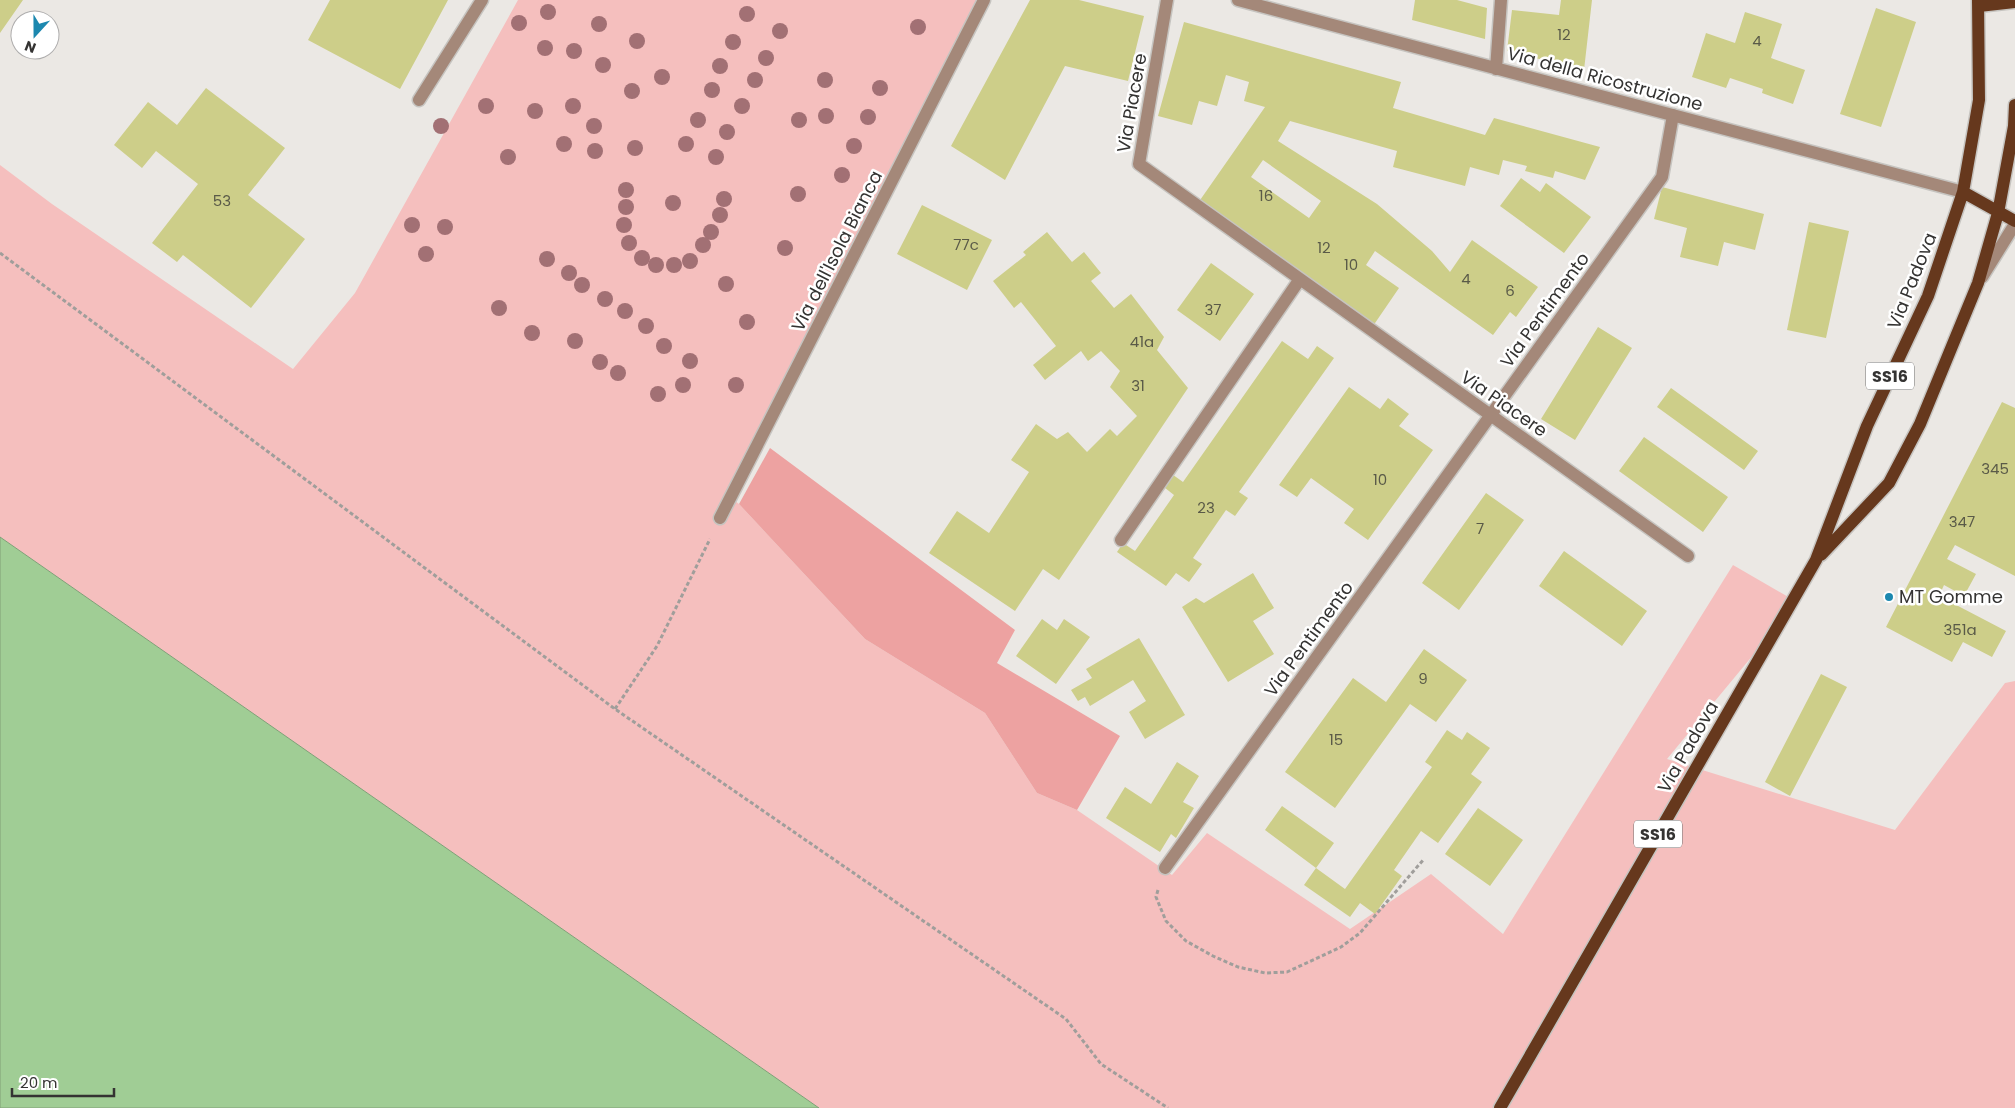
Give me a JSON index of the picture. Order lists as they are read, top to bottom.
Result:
{
  "streets": {
    "main road": ["Via Padova", "SS16"],
    "street": [
      "Via della Ricostruzione",
      "Via Piacere",
      "Via dell'Isola Bianca",
      "Via Pentimento"
    ]
  },
  "crossings": [
    ["Via della Ricostruzione", "Via Padova"],
    ["Via della Ricostruzione", "Via Pentimento"],
    ["Via Piacere", "Via Pentimento"]
  ],
  "places": ["MT Gomme"],
  "house_numbers": [
    "12",
    "4",
    "16",
    "53",
    "77c",
    "12",
    "10",
    "4",
    "6",
    "37",
    "41a",
    "31",
    "345",
    "10",
    "23",
    "347",
    "7",
    "351a",
    "9",
    "15"
  ],
  "scale_bar": "20 m",
  "north": "bottom"
}
